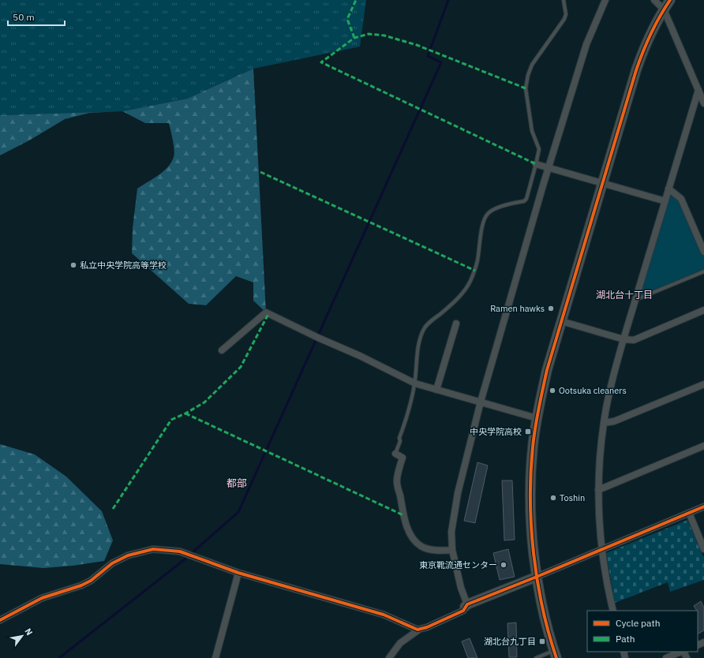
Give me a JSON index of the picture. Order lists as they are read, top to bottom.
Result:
{
  "districts": ["湖北台十丁目", "都部"],
  "places": {
    "other": [
      "私立中央学院高等学校",
      "Ramen hawks",
      "Ootsuka cleaners",
      "Toshin",
      "東京靴流通センター"
    ],
    "transit": ["中央学院高校", "湖北台九丁目"]
  },
  "legend": ["Cycle path", "Path"],
  "scale_bar": "50 m",
  "north": "top right"
}
